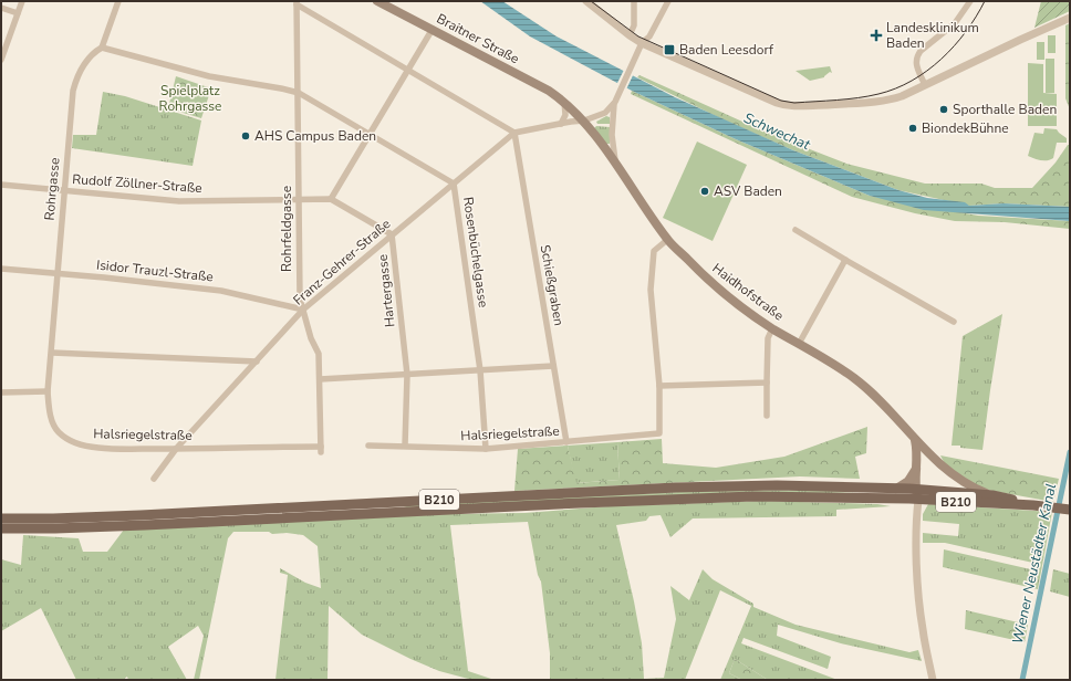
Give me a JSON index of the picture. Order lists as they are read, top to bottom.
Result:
{
  "streets": {
    "main road": ["Braitner Straße", "Haidhofstraße", "B210"],
    "street": [
      "Rudolf Zöllner-Straße",
      "Rohrgasse",
      "Rohrfeldgasse",
      "Rosenbüchelgasse",
      "Franz-Gehrer-Straße",
      "Isidor Trauzl-Straße",
      "Schießgraben",
      "Hartergasse",
      "Halsriegelstraße"
    ]
  },
  "crossings": [
    ["Braitner Straße", "Franz-Gehrer-Straße"],
    ["Braitner Straße", "Haidhofstraße"],
    ["Rudolf Zöllner-Straße", "Rohrgasse"],
    ["Rudolf Zöllner-Straße", "Rohrfeldgasse"],
    ["Rohrgasse", "Rosenbüchelgasse"],
    ["Rohrgasse", "Isidor Trauzl-Straße"],
    ["Rohrgasse", "Halsriegelstraße"],
    ["Rohrfeldgasse", "Rosenbüchelgasse"],
    ["Rohrfeldgasse", "Franz-Gehrer-Straße"],
    ["Rohrfeldgasse", "Isidor Trauzl-Straße"],
    ["Rohrfeldgasse", "Halsriegelstraße"],
    ["Rosenbüchelgasse", "Franz-Gehrer-Straße"],
    ["Rosenbüchelgasse", "Halsriegelstraße"],
    ["Franz-Gehrer-Straße", "Isidor Trauzl-Straße"],
    ["Franz-Gehrer-Straße", "Schießgraben"],
    ["Franz-Gehrer-Straße", "Hartergasse"],
    ["Franz-Gehrer-Straße", "Haidhofstraße"],
    ["Franz-Gehrer-Straße", "Halsriegelstraße"],
    ["Schießgraben", "Halsriegelstraße"],
    ["Hartergasse", "Halsriegelstraße"],
    ["Haidhofstraße", "B210"]
  ],
  "water": ["Schwechat", "Wiener Neustädter Kanal"],
  "parks": ["Spielplatz Rohrgasse"],
  "places": {
    "health": ["Landesklinikum Baden"],
    "transit": ["Baden Leesdorf"],
    "other": [
      "Sporthalle Baden",
      "BiondekBühne",
      "AHS Campus Baden",
      "ASV Baden"
    ]
  }
}
